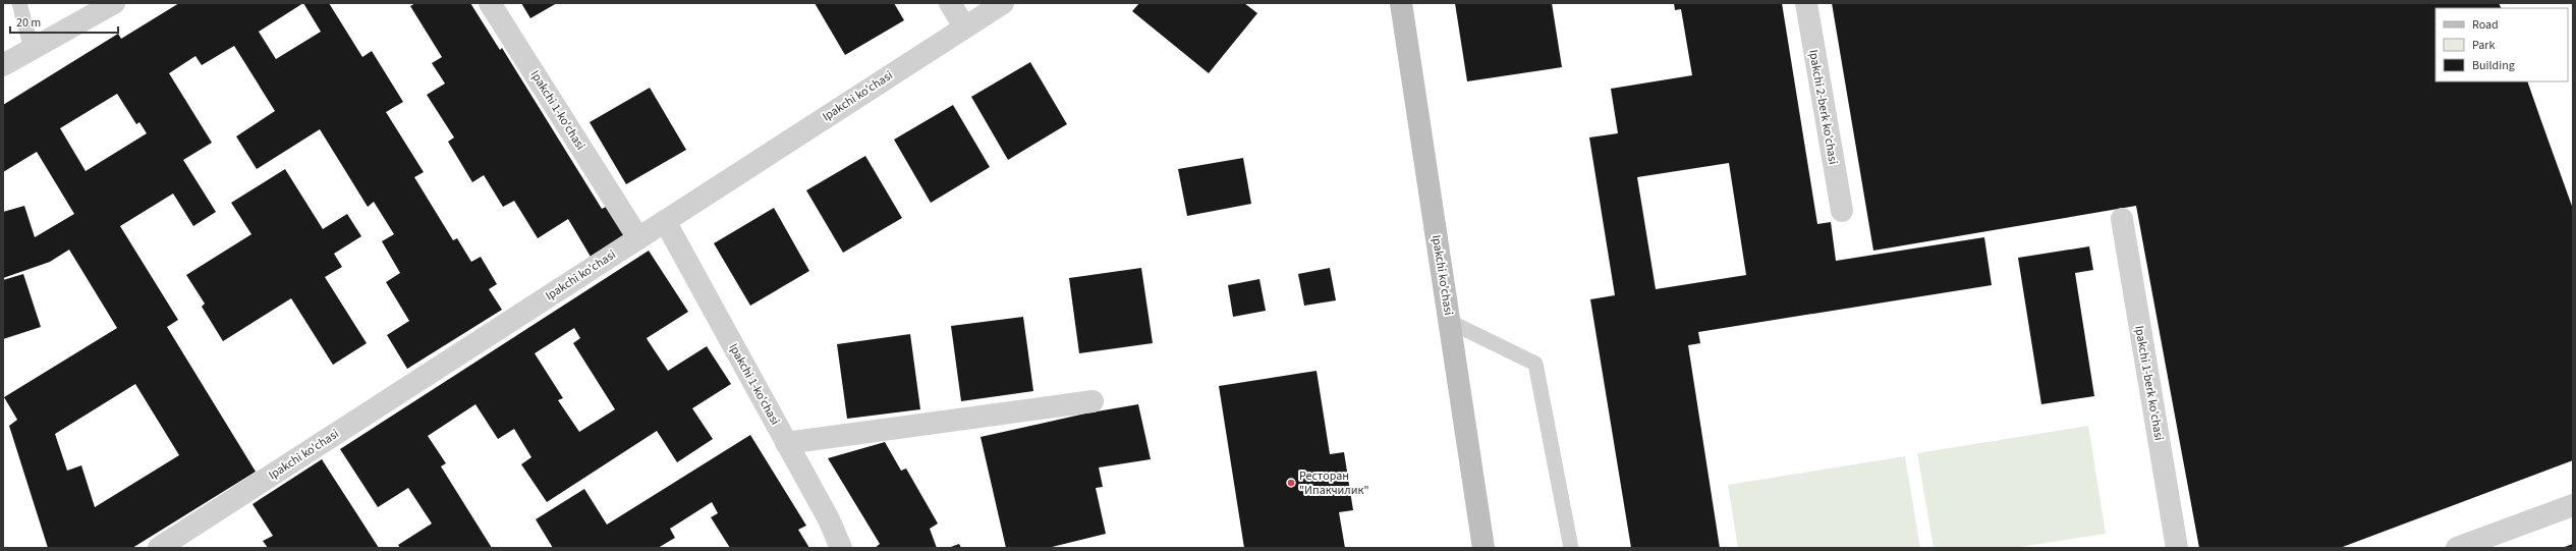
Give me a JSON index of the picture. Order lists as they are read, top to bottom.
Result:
{
  "streets": {
    "main road": ["Ipakchi ko'chasi"],
    "street": ["Ipakchi 2-berk ko'chasi", "Ipakchi 1-ko'chasi", "Ipakchi 1-berk ko'chasi"]
  },
  "crossings": [
    ["Ipakchi ko'chasi", "Ipakchi 1-ko'chasi"]
  ],
  "places": ["Ресторан \"Ипакчилик\""],
  "legend": ["Road", "Park", "Building"],
  "scale_bar": "20 m"
}
